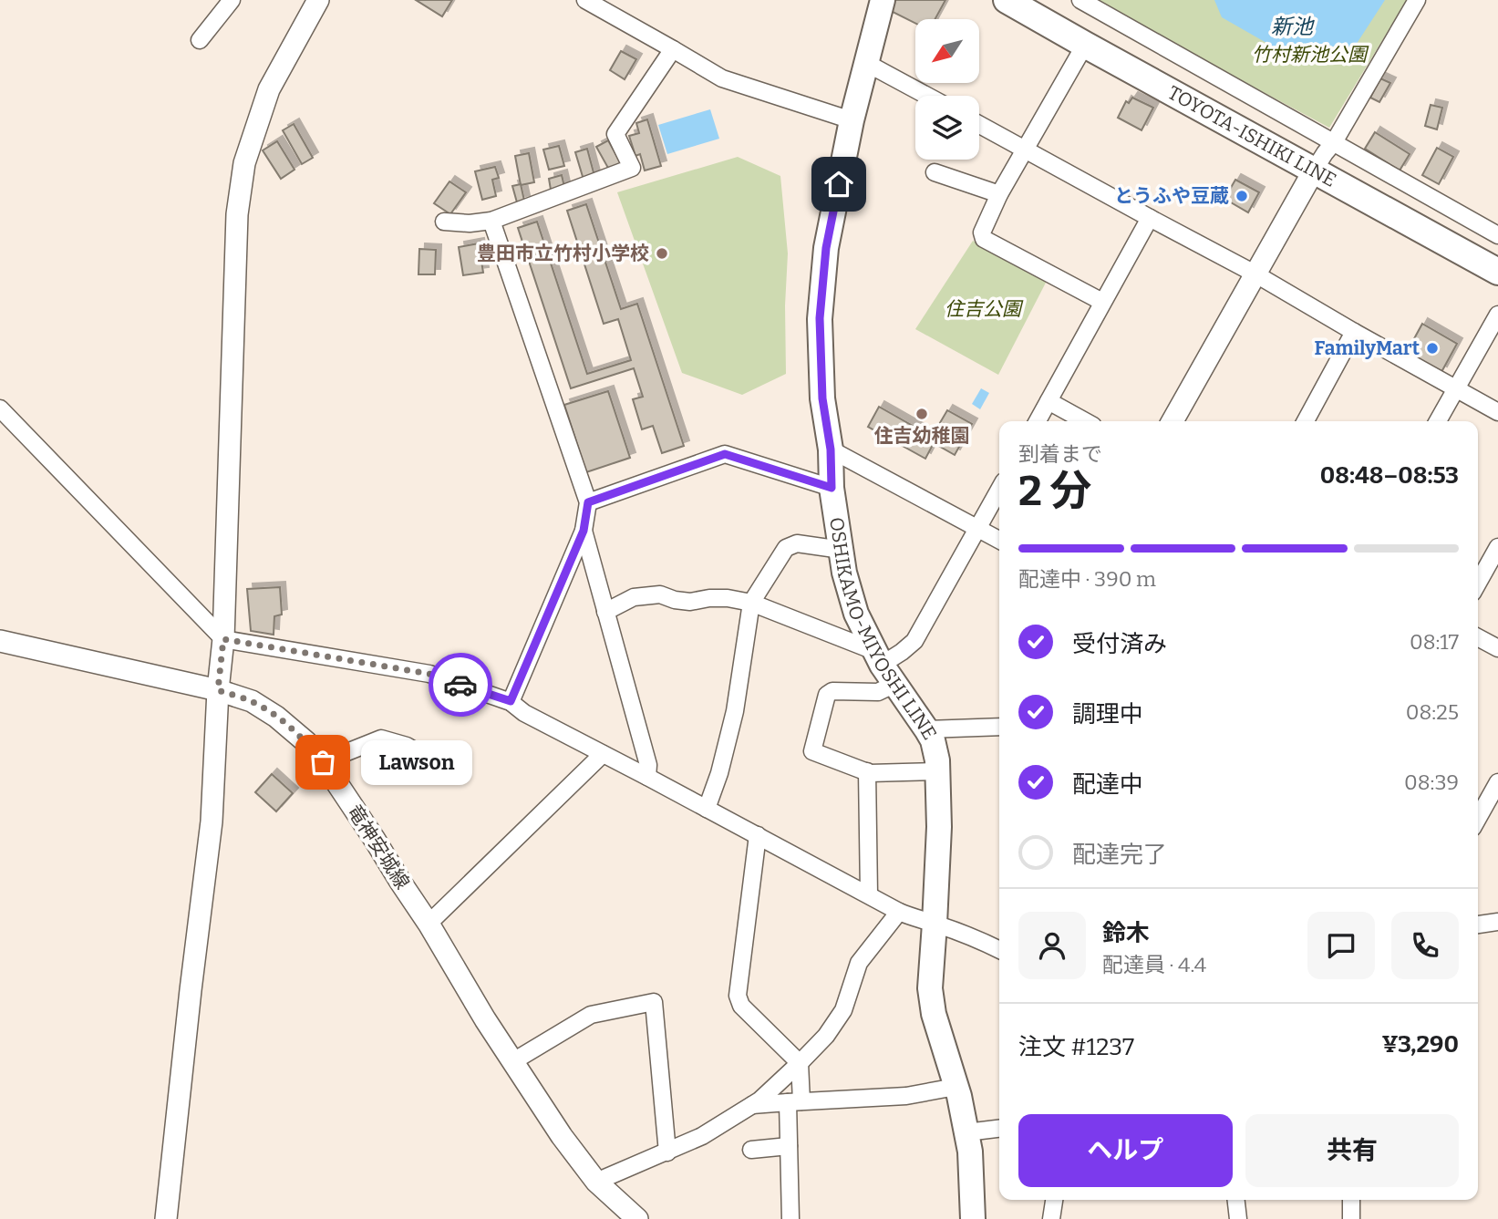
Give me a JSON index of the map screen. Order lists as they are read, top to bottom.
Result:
{
  "streets": {
    "main road": ["TOYOTA-ISHIKI LINE", "OSHIKAMO-MIYOSHI LINE"],
    "street": ["竜神安城線"]
  },
  "water": ["新池"],
  "parks": ["竹村新池公園", "住吉公園"],
  "places": [
    "とうふや豆蔵",
    "豊田市立竹村小学校",
    "FamilyMart",
    "住吉幼稚園",
    "Lawson"
  ],
  "north": "bottom left",
  "page": {
    "heading": ["2 分", "到着まで", "08:48–08:53"],
    "panel": [
      "鈴木",
      "配達員 · 4.4",
      "注文 #1237",
      "¥3,290"
    ],
    "bar": "配達中 · 390 m",
    "list": [
      ["受付済み", "08:17"],
      ["調理中", "08:25"],
      ["配達中", "08:39"],
      "配達完了"
    ],
    "bubble": "Lawson",
    "buttons": ["ヘルプ", "共有"]
  }
}
